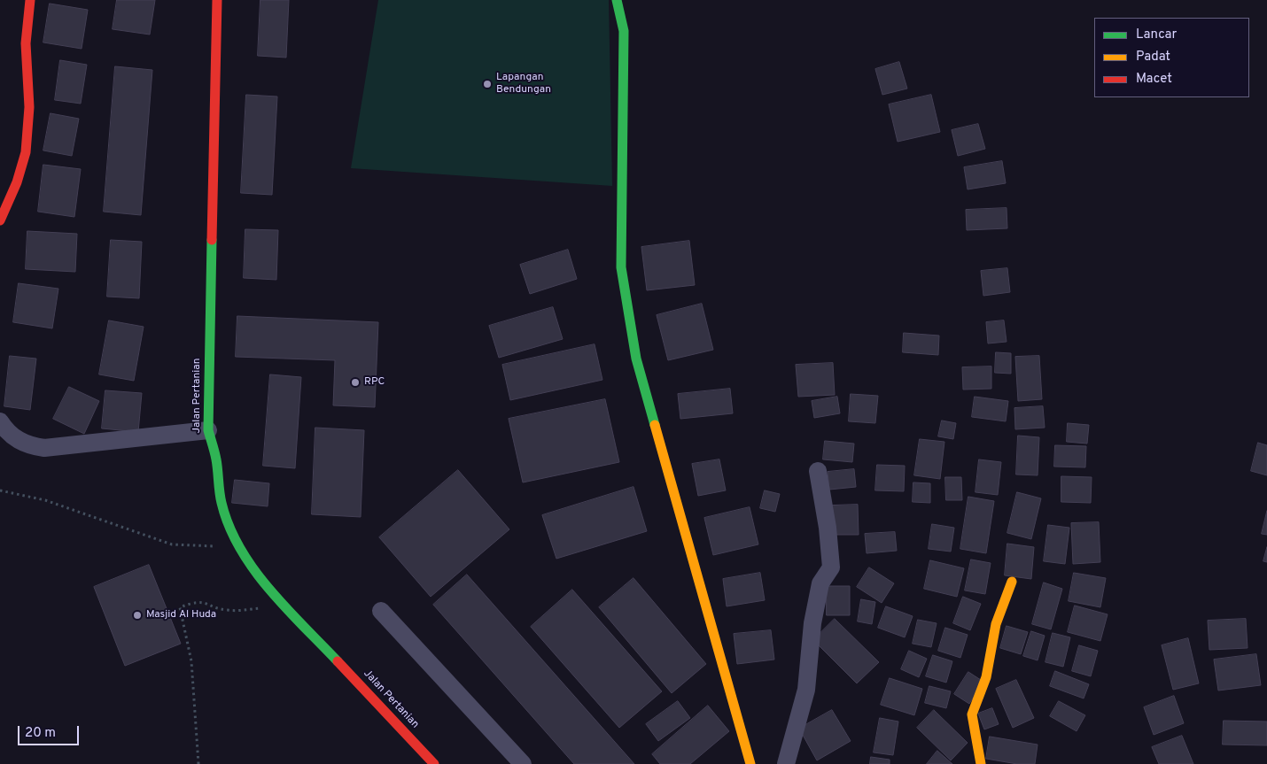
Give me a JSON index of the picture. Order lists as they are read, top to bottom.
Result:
{
  "streets": {
    "street": ["Jalan Pertanian"]
  },
  "places": ["Lapangan Bendungan", "RPC", "Masjid Al Huda"],
  "legend": ["Lancar", "Padat", "Macet"],
  "scale_bar": "20 m"
}
